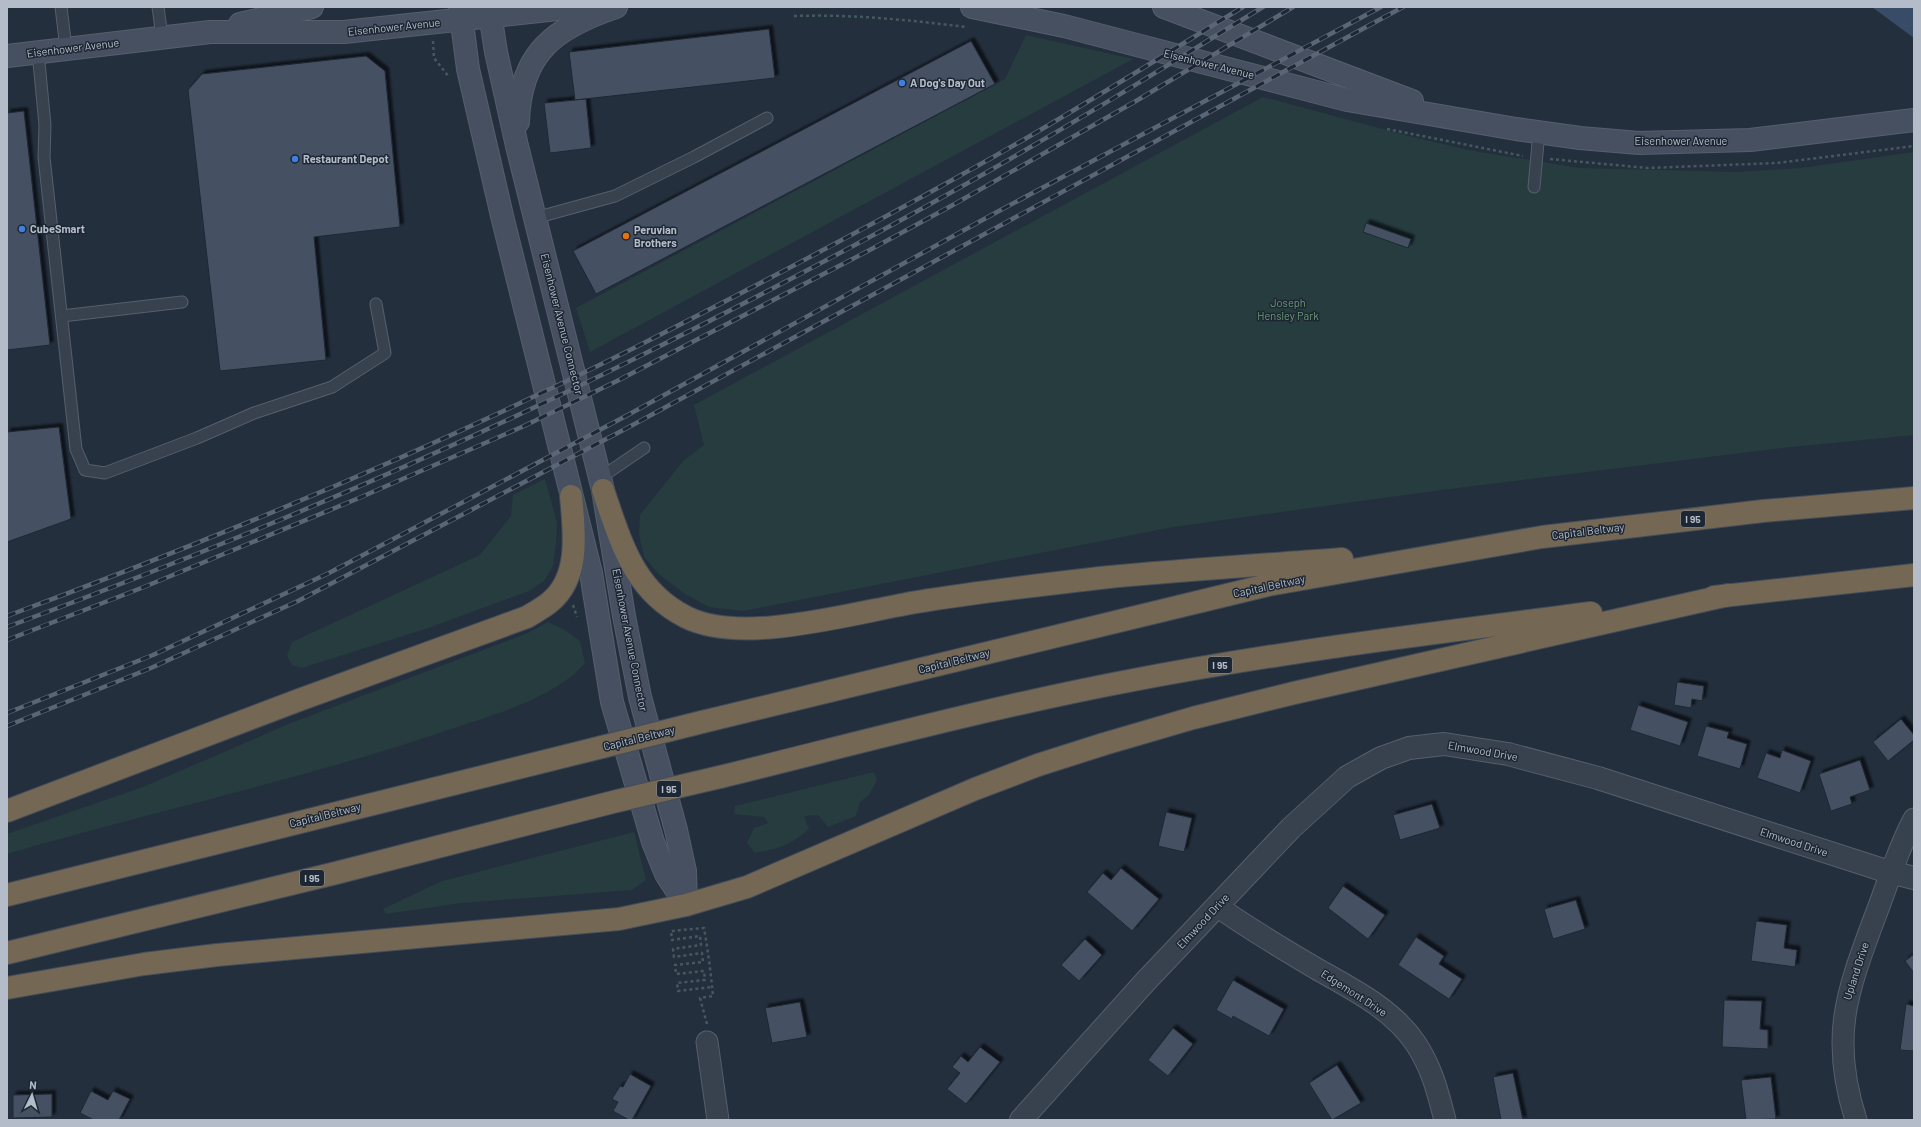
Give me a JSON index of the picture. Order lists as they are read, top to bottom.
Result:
{
  "streets": {
    "highway": ["I 95", "Capital Beltway"],
    "main road": ["Eisenhower Avenue", "Eisenhower Avenue Connector"],
    "street": ["Elmwood Drive", "Upland Drive", "Edgemont Drive"]
  },
  "crossings": [
    ["Eisenhower Avenue", "Eisenhower Avenue Connector"],
    ["Elmwood Drive", "Upland Drive"],
    ["Elmwood Drive", "Edgemont Drive"]
  ],
  "parks": ["Joseph Hensley Park"],
  "places": [
    "A Dog's Day Out",
    "Restaurant Depot",
    "CubeSmart",
    "Peruvian Brothers"
  ],
  "north": "top"
}
